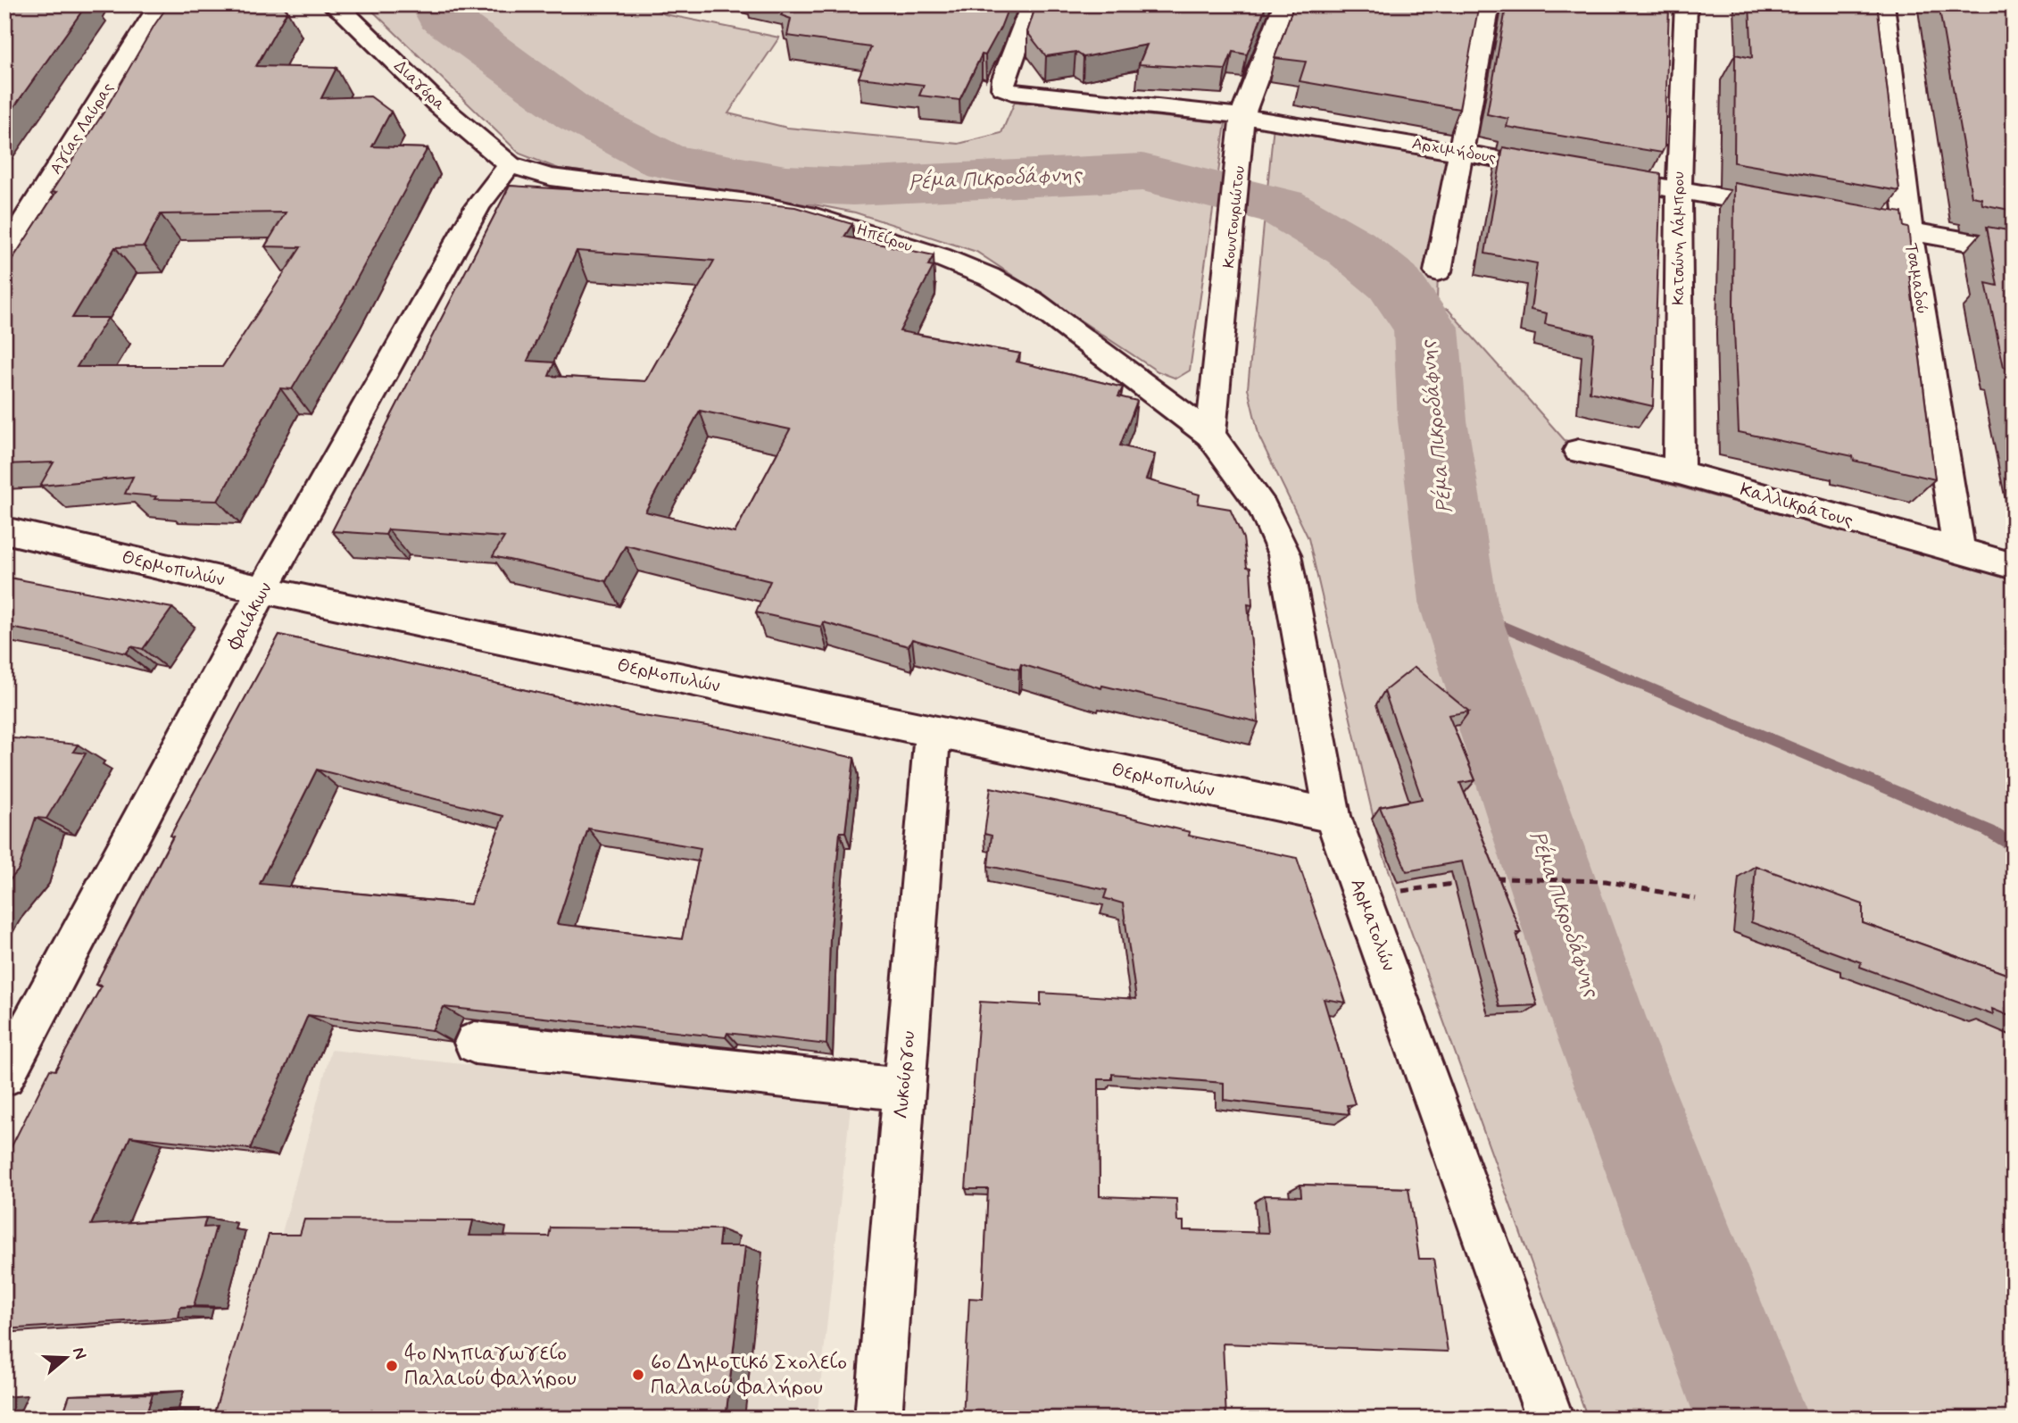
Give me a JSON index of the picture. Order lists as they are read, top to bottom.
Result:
{
  "streets": {
    "street": [
      "Διαγόρα",
      "Αγίας Λαύρας",
      "Αρχιμήδους",
      "Κουντουριώτου",
      "Ηπείρου",
      "Κατσώνη Λάμπρου",
      "Τσαμαδού",
      "Καλλικράτους",
      "Θερμοπυλών",
      "Φαιάκων",
      "Αρματολών",
      "Λυκούργου"
    ]
  },
  "crossings": [
    ["Διαγόρα", "Ηπείρου"],
    ["Διαγόρα", "Φαιάκων"],
    ["Αρχιμήδους", "Κουντουριώτου"],
    ["Κουντουριώτου", "Ηπείρου"],
    ["Κουντουριώτου", "Αρματολών"],
    ["Ηπείρου", "Φαιάκων"],
    ["Ηπείρου", "Αρματολών"],
    ["Κατσώνη Λάμπρου", "Καλλικράτους"],
    ["Τσαμαδού", "Καλλικράτους"],
    ["Θερμοπυλών", "Φαιάκων"],
    ["Θερμοπυλών", "Αρματολών"],
    ["Θερμοπυλών", "Λυκούργου"]
  ],
  "water": ["Ρέμα Πικροδάφνης"],
  "places": ["4ο Νηπιαγωγείο Παλαιού Φαλήρου", "6ο Δημοτικό Σχολείο Παλαιού Φαλήρου"],
  "north": "right"
}
